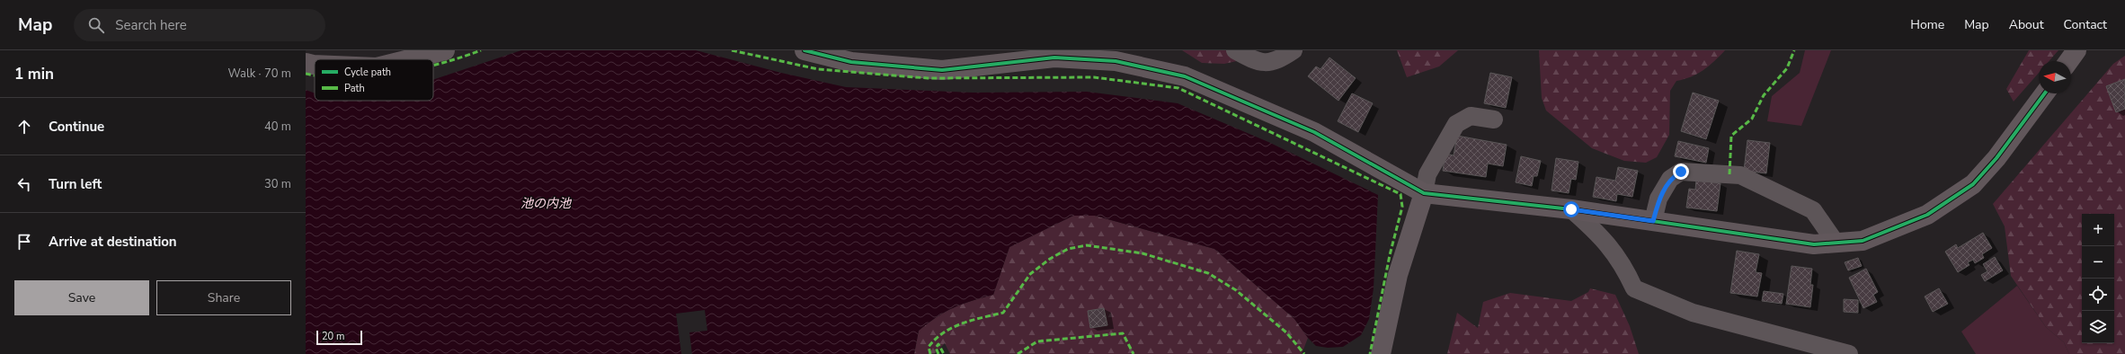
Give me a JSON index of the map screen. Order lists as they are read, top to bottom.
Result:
{
  "water": ["池の内池"],
  "legend": ["Cycle path", "Path"],
  "scale_bar": "20 m",
  "north": "left",
  "page": {
    "header": "Map",
    "search": "Search here",
    "nav": [
      "Home",
      "Map",
      "About",
      "Contact"
    ],
    "heading": ["1 min", "Walk · 70 m"],
    "list": [
      ["Continue", "40 m"],
      ["Turn left", "30 m"],
      "Arrive at destination"
    ],
    "map_buttons": ["+", "−"],
    "buttons": ["Save", "Share"],
    "scale": "20 m"
  }
}
